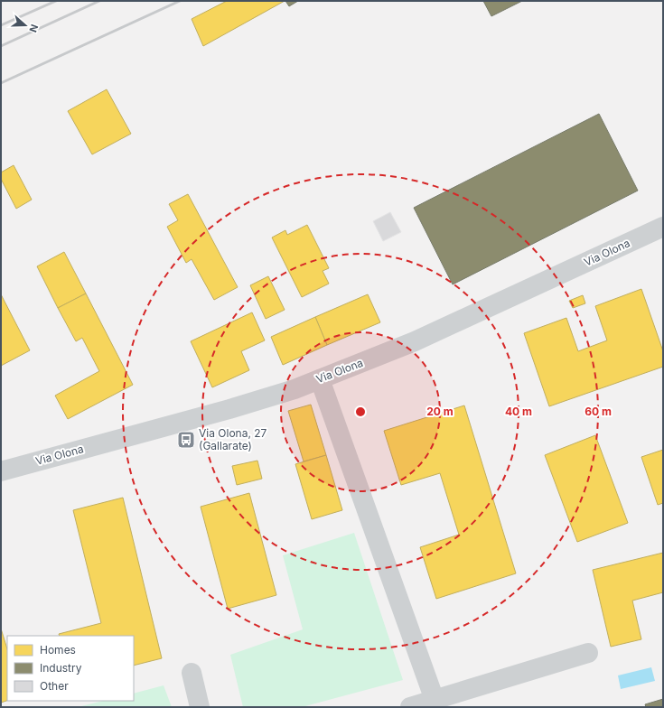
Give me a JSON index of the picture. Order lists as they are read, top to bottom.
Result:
{
  "streets": {
    "street": ["Via Olona"]
  },
  "places": {
    "bus stop": ["Via Olona, 27 (Gallarate)"]
  },
  "legend": ["Homes", "Industry", "Other"],
  "north": "right",
  "rings": ["20 m", "40 m", "60 m"]
}
